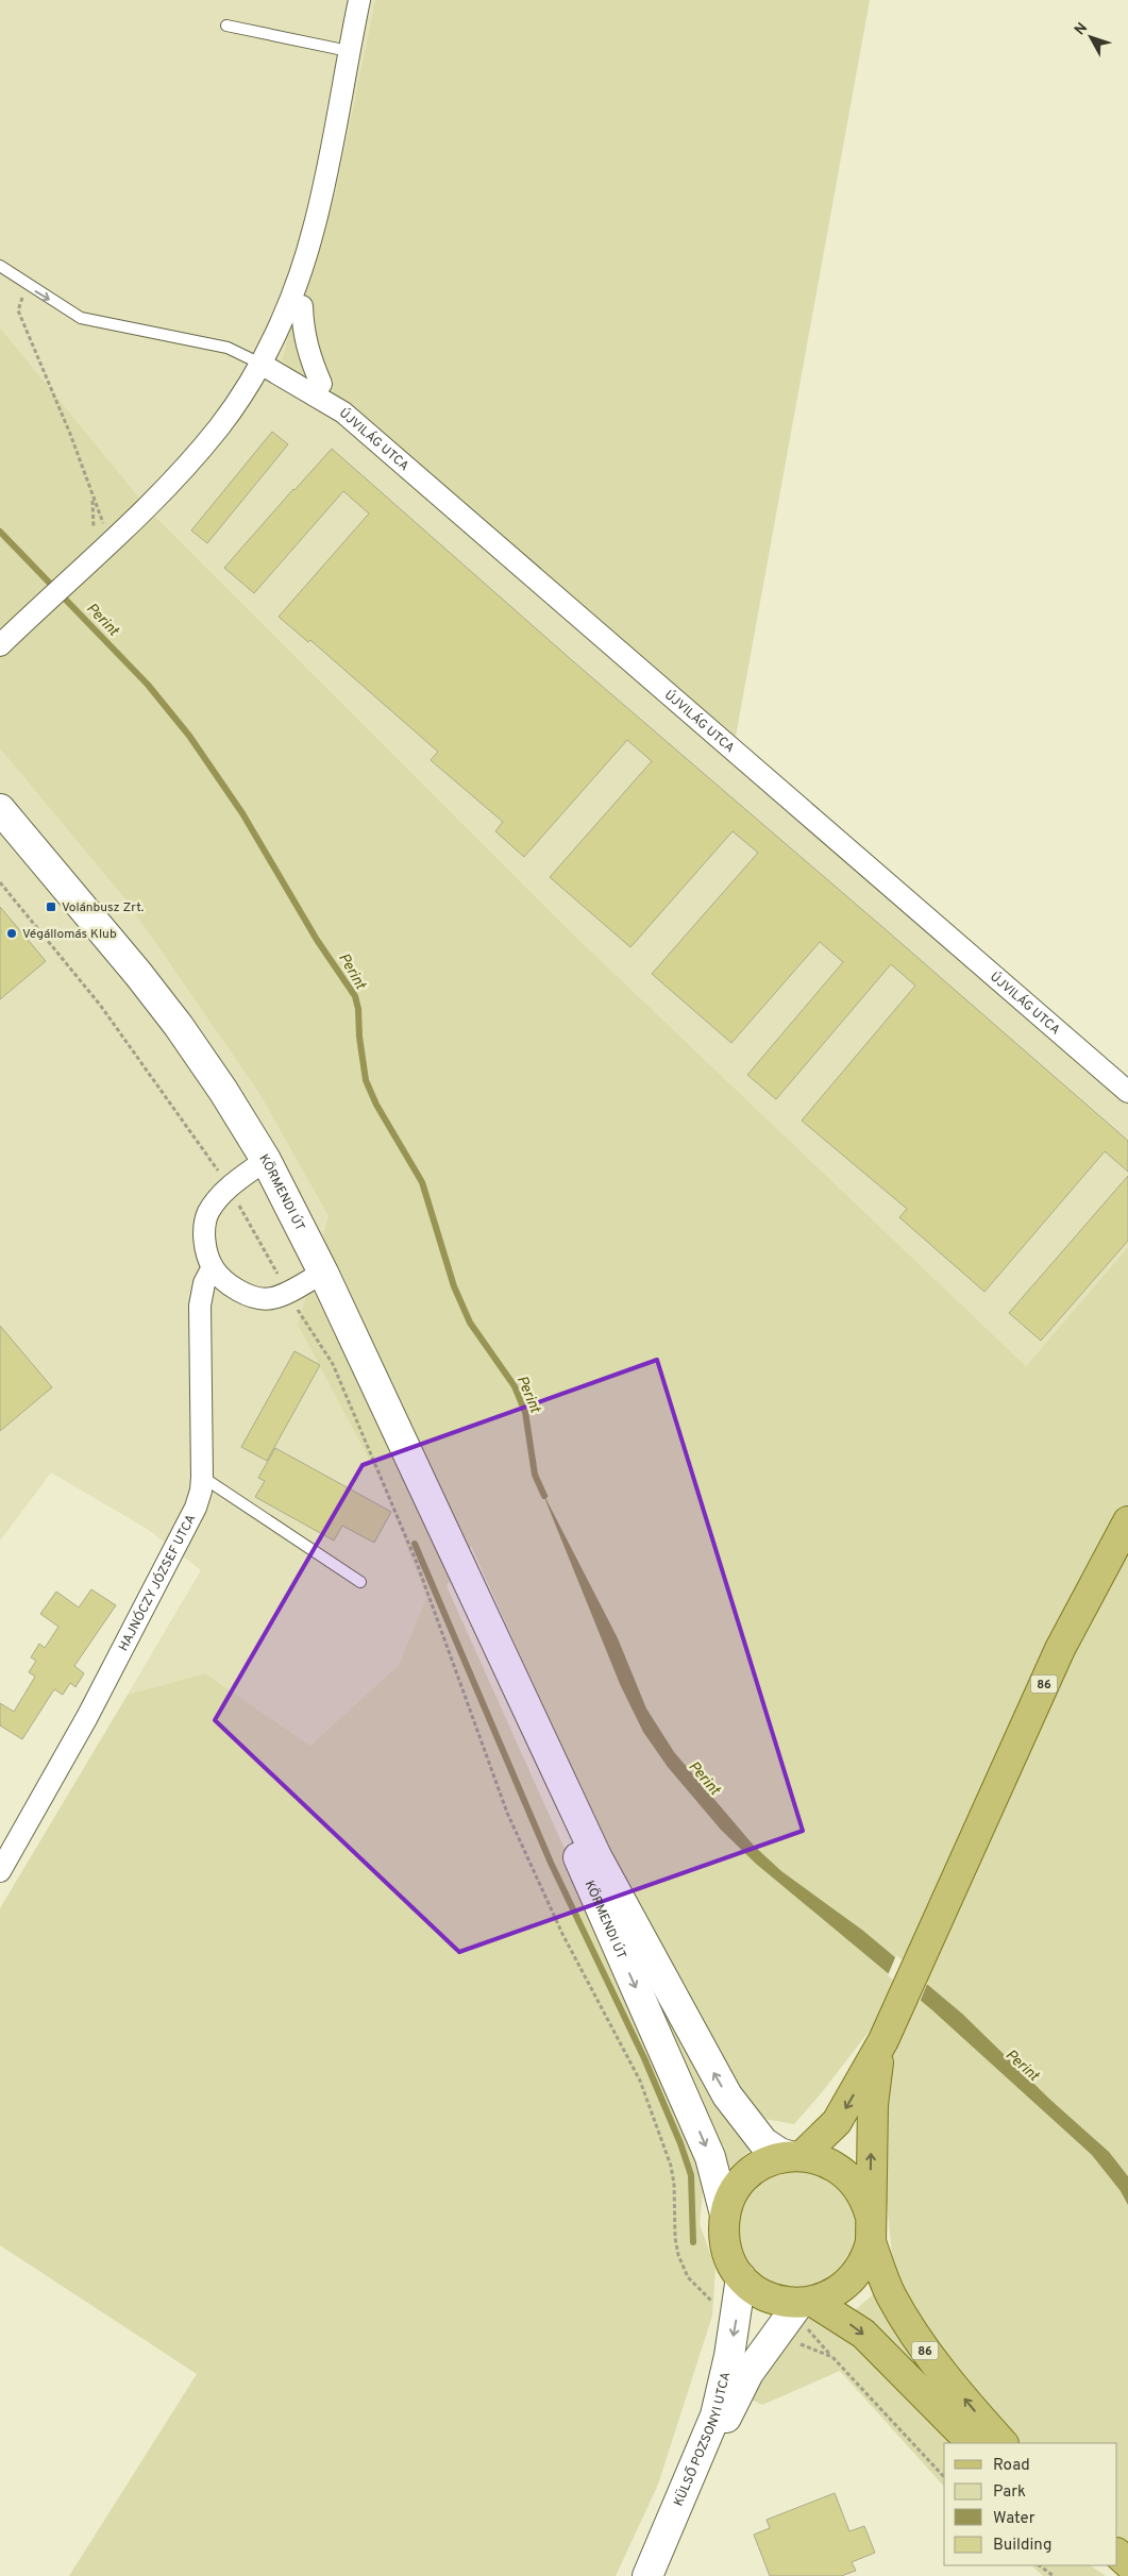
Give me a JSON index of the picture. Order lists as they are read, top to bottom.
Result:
{
  "streets": {
    "main road": ["86"],
    "street": [
      "ÚJVILÁG UTCA",
      "KÖRMENDI ÚT",
      "HAJNÓCZY JÓZSEF UTCA",
      "KÜLSŐ POZSONYI UTCA"
    ]
  },
  "crossings": [
    ["KÖRMENDI ÚT", "86"],
    ["KÖRMENDI ÚT", "KÜLSŐ POZSONYI UTCA"],
    ["86", "KÜLSŐ POZSONYI UTCA"]
  ],
  "water": ["Perint"],
  "places": {
    "transit": ["Volánbusz Zrt."],
    "other": ["Végállomás Klub"]
  },
  "legend": [
    "Road",
    "Park",
    "Water",
    "Building"
  ],
  "north": "top left"
}
